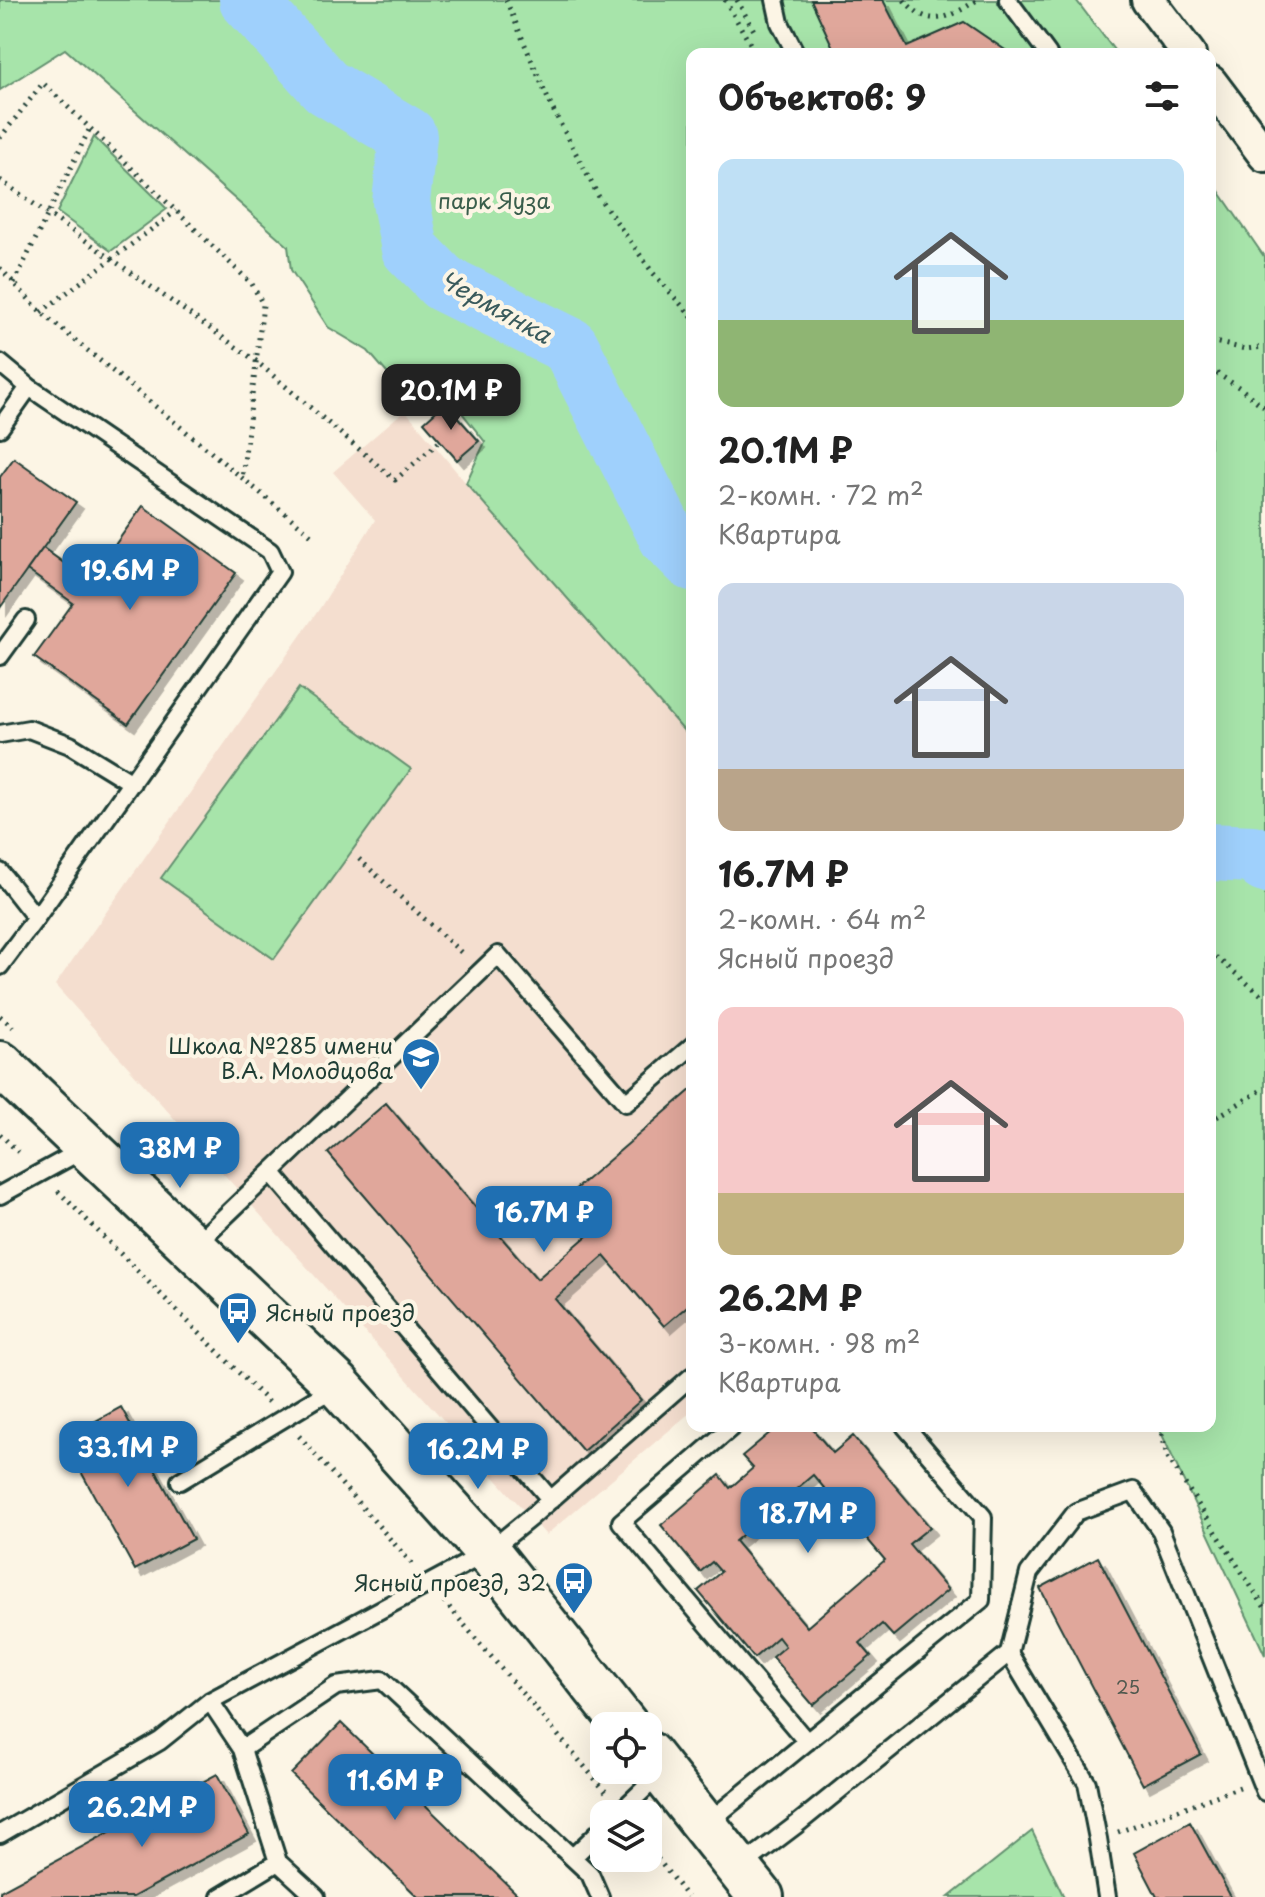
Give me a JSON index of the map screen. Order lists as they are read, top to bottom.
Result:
{
  "water": ["Чермянка"],
  "parks": ["парк Яуза"],
  "places": {
    "school or university": ["Школа №285 имени В.А. Молодцова"],
    "bus stop": ["Ясный проезд", "Ясный проезд, 32"]
  },
  "house_numbers": ["25"],
  "page": {
    "heading": "Объектов: 9",
    "list": [
      {
        "name": "20.1M ₽",
        "note": "2-комн. · 72 m² · Квартира"
      },
      {
        "name": "16.7M ₽",
        "note": "2-комн. · 64 m² · Ясный проезд"
      },
      {
        "name": "26.2M ₽",
        "note": "3-комн. · 98 m² · Квартира"
      }
    ],
    "price": [
      "20.1M ₽",
      "19.6M ₽",
      "38M ₽",
      "16.7M ₽",
      "33.1M ₽",
      "16.2M ₽",
      "18.7M ₽",
      "11.6M ₽",
      "26.2M ₽"
    ]
  }
}
